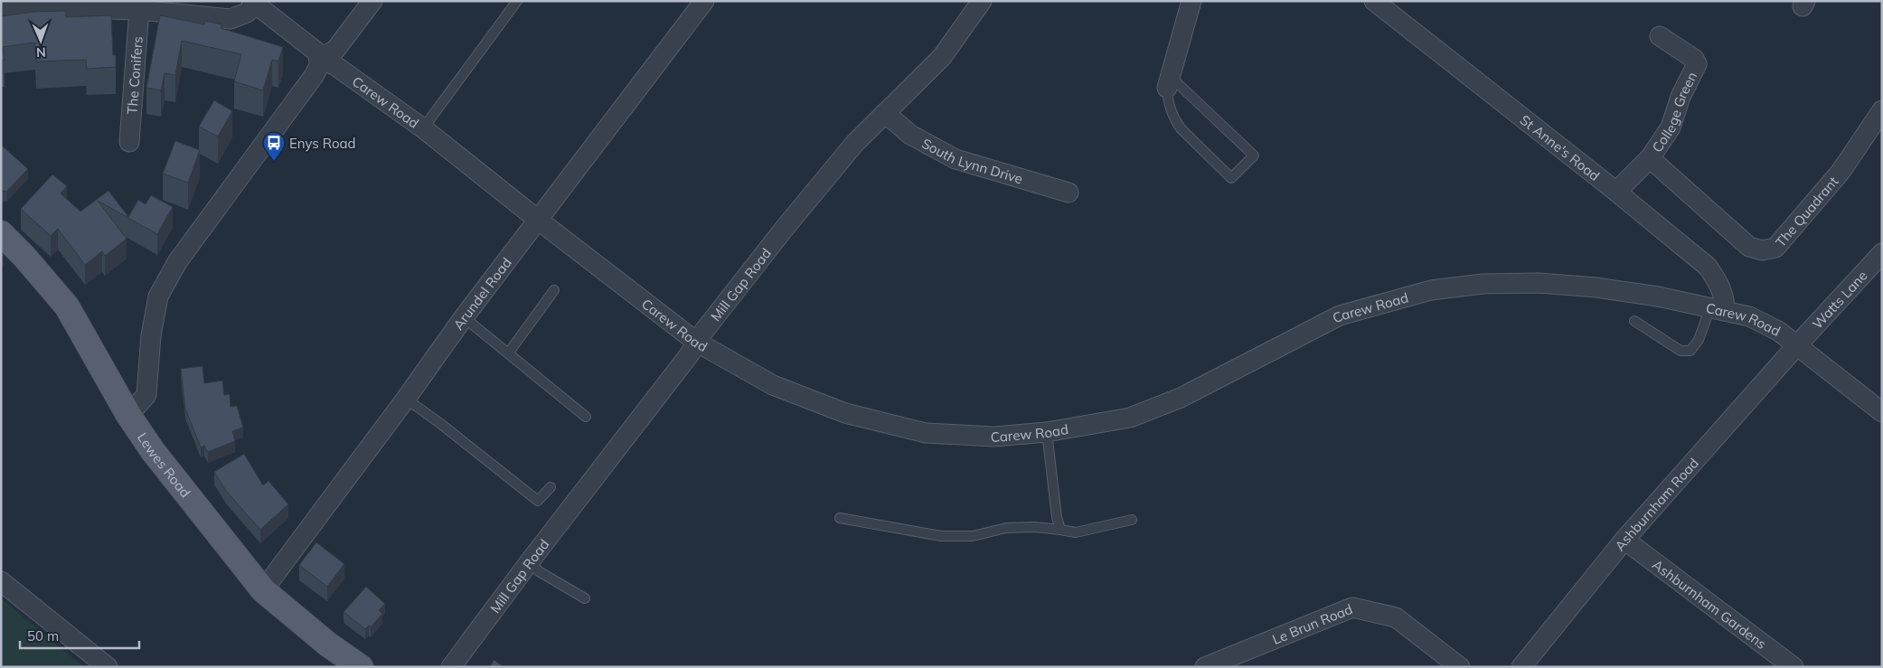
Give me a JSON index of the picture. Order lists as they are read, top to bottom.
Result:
{
  "streets": {
    "main road": ["Lewes Road"],
    "street": [
      "The Conifers",
      "Carew Road",
      "College Green",
      "St Anne's Road",
      "South Lynn Drive",
      "The Quadrant",
      "Mill Gap Road",
      "Arundel Road",
      "Watts Lane",
      "Ashburnham Road",
      "Ashburnham Gardens",
      "Le Brun Road"
    ]
  },
  "crossings": [
    ["Carew Road", "St Anne's Road"],
    ["Carew Road", "Mill Gap Road"],
    ["Carew Road", "Arundel Road"],
    ["Carew Road", "Watts Lane"],
    ["Carew Road", "Ashburnham Road"],
    ["College Green", "St Anne's Road"],
    ["College Green", "The Quadrant"],
    ["South Lynn Drive", "Mill Gap Road"],
    ["Arundel Road", "Lewes Road"],
    ["Watts Lane", "Ashburnham Road"],
    ["Ashburnham Road", "Ashburnham Gardens"]
  ],
  "places": {
    "bus stop": ["Enys Road"]
  },
  "scale_bar": "50 m",
  "north": "bottom"
}
